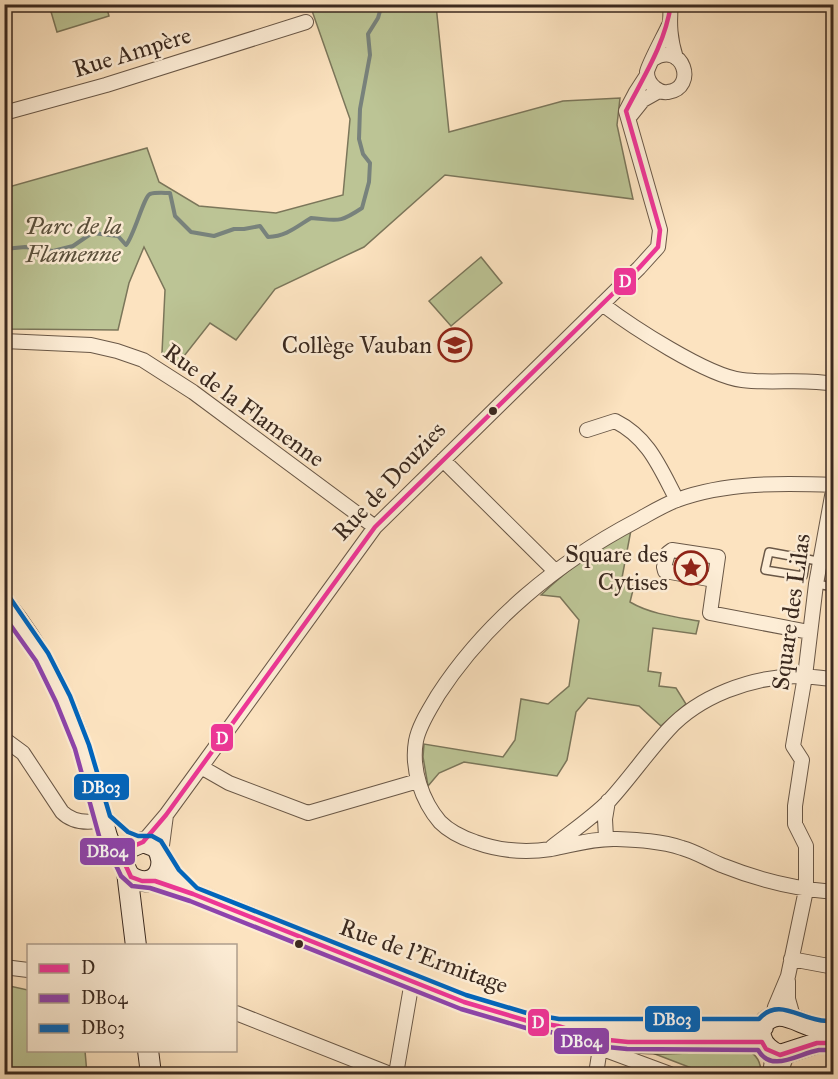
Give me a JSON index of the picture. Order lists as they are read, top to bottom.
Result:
{
  "streets": {
    "main road": ["Rue de l'Ermitage"],
    "street": [
      "Rue Ampère",
      "Rue de la Flamenne",
      "Rue de Douzies",
      "Square des Lilas"
    ]
  },
  "crossings": [
    ["Rue de la Flamenne", "Rue de Douzies"],
    ["Rue de Douzies", "Rue de l'Ermitage"]
  ],
  "parks": ["Parc de la Flamenne"],
  "places": {
    "school or university": ["Collège Vauban"],
    "place": ["Square des Cytises"]
  },
  "lines": ["transit line D", "transit line DB03", "transit line DB04"],
  "legend": ["D", "DB04", "DB03"]
}
